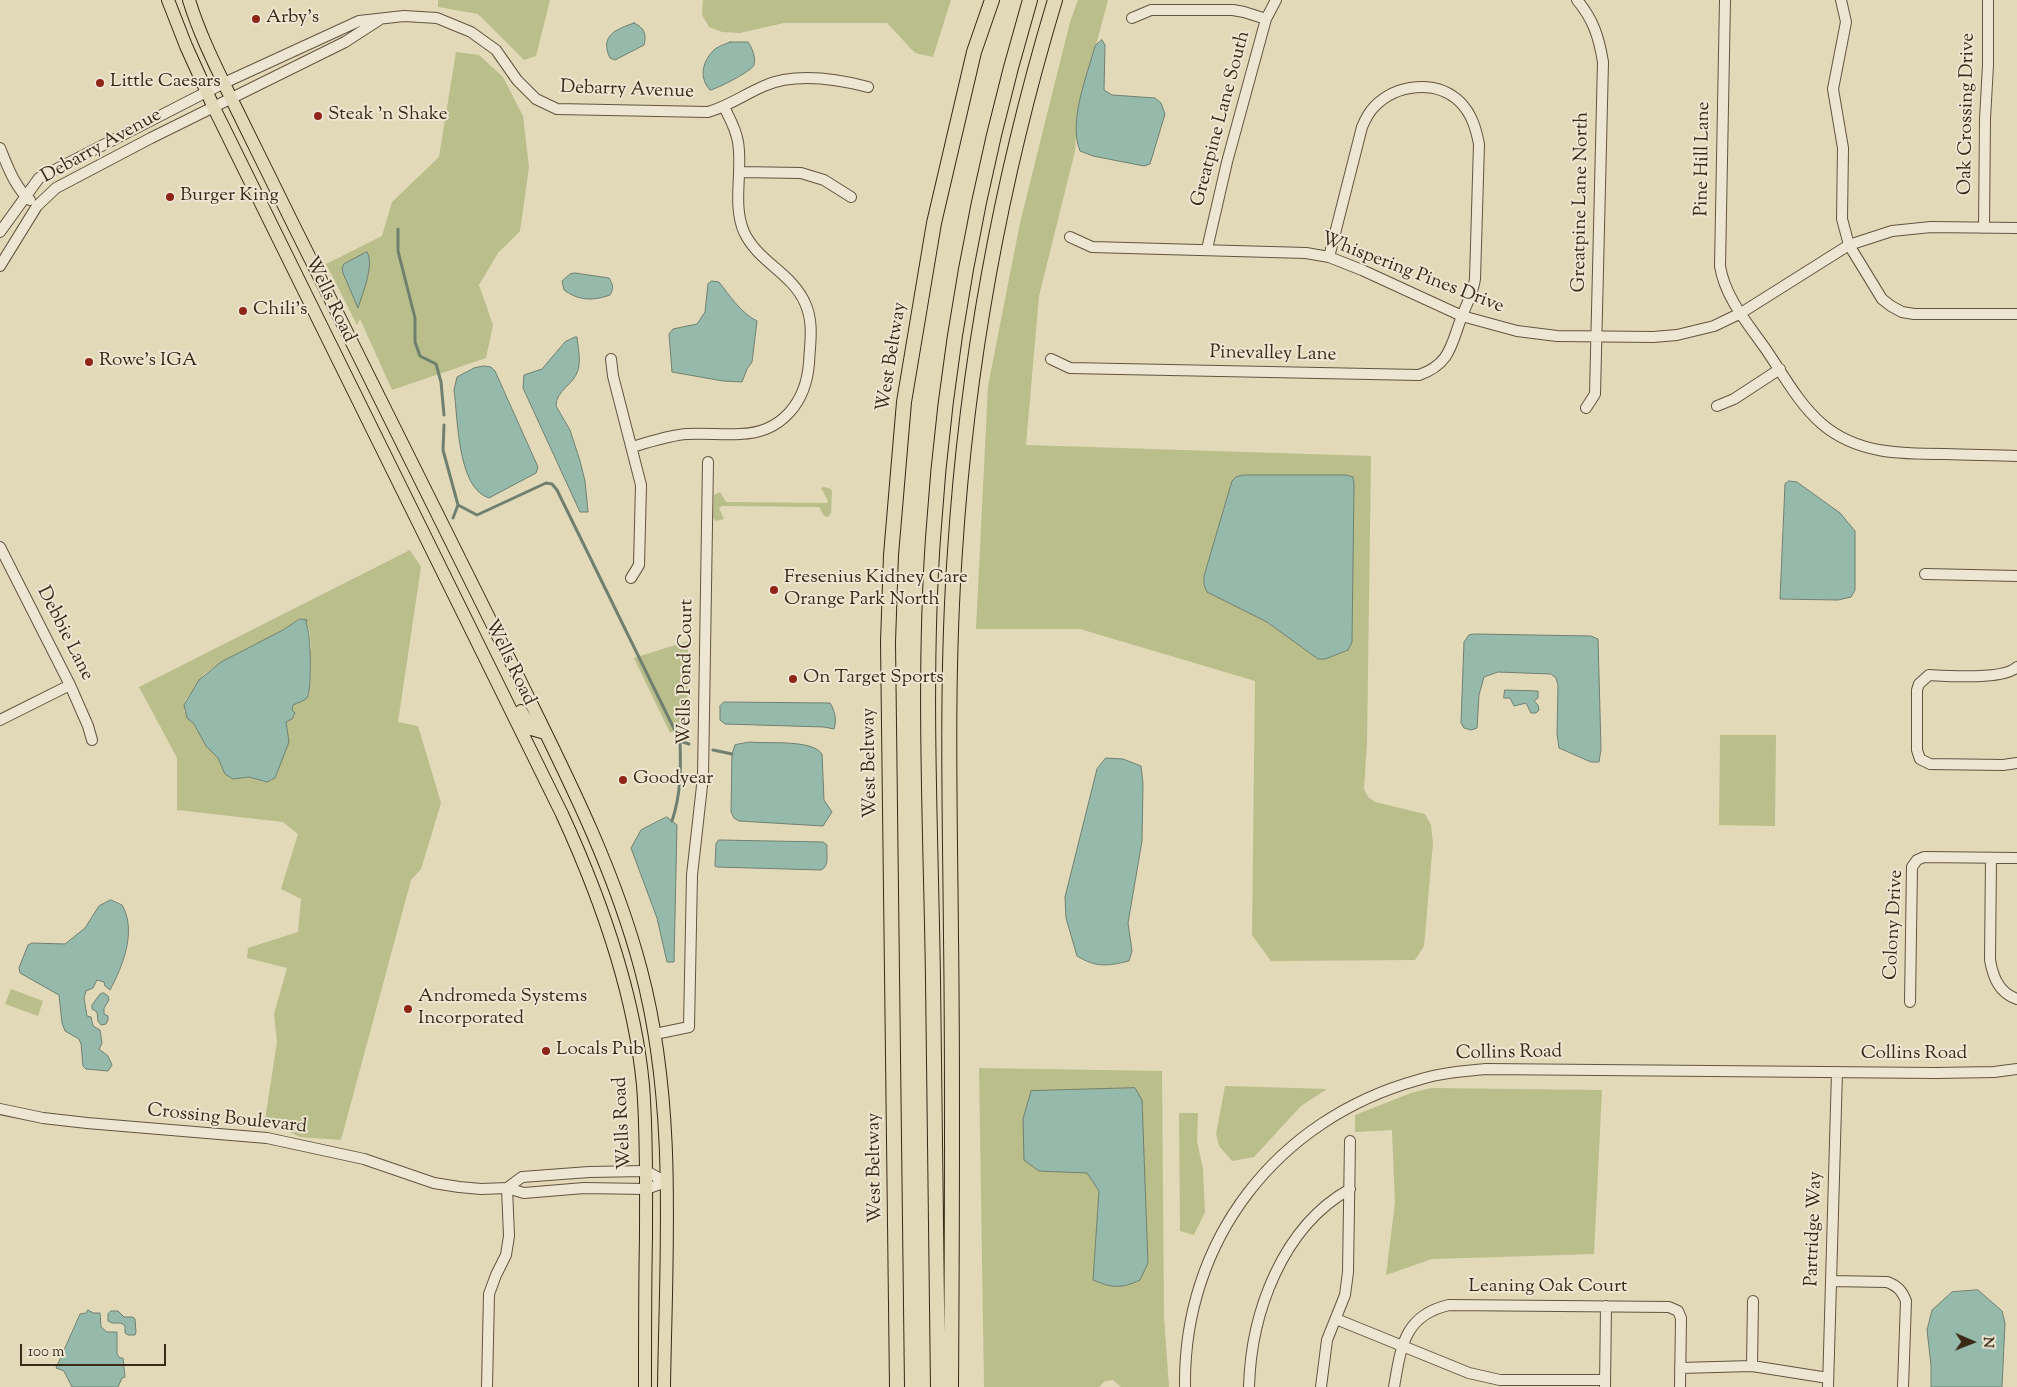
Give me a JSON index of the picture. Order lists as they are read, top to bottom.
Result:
{
  "streets": {
    "highway": ["West Beltway"],
    "main road": ["Wells Road"],
    "street": [
      "Debarry Avenue",
      "Oak Crossing Drive",
      "Greatpine Lane South",
      "Pine Hill Lane",
      "Greatpine Lane North",
      "Whispering Pines Drive",
      "Pinevalley Lane",
      "Debbie Lane",
      "Wells Pond Court",
      "Colony Drive",
      "Collins Road",
      "Crossing Boulevard",
      "Partridge Way",
      "Leaning Oak Court"
    ]
  },
  "crossings": [
    ["Debarry Avenue", "Wells Road"],
    ["Oak Crossing Drive", "Whispering Pines Drive"],
    ["Greatpine Lane South", "Whispering Pines Drive"],
    ["Pine Hill Lane", "Whispering Pines Drive"],
    ["Greatpine Lane North", "Whispering Pines Drive"],
    ["Whispering Pines Drive", "Pinevalley Lane"],
    ["Wells Road", "Wells Pond Court"],
    ["Wells Road", "Crossing Boulevard"],
    ["Collins Road", "Partridge Way"]
  ],
  "places": [
    "Arby's",
    "Little Caesars",
    "Steak 'n Shake",
    "Burger King",
    "Chili's",
    "Rowe's IGA",
    "Fresenius Kidney Care Orange Park North",
    "On Target Sports",
    "Goodyear",
    "Andromeda Systems Incorporated",
    "Locals Pub"
  ],
  "scale_bar": "100 m",
  "north": "right"
}
